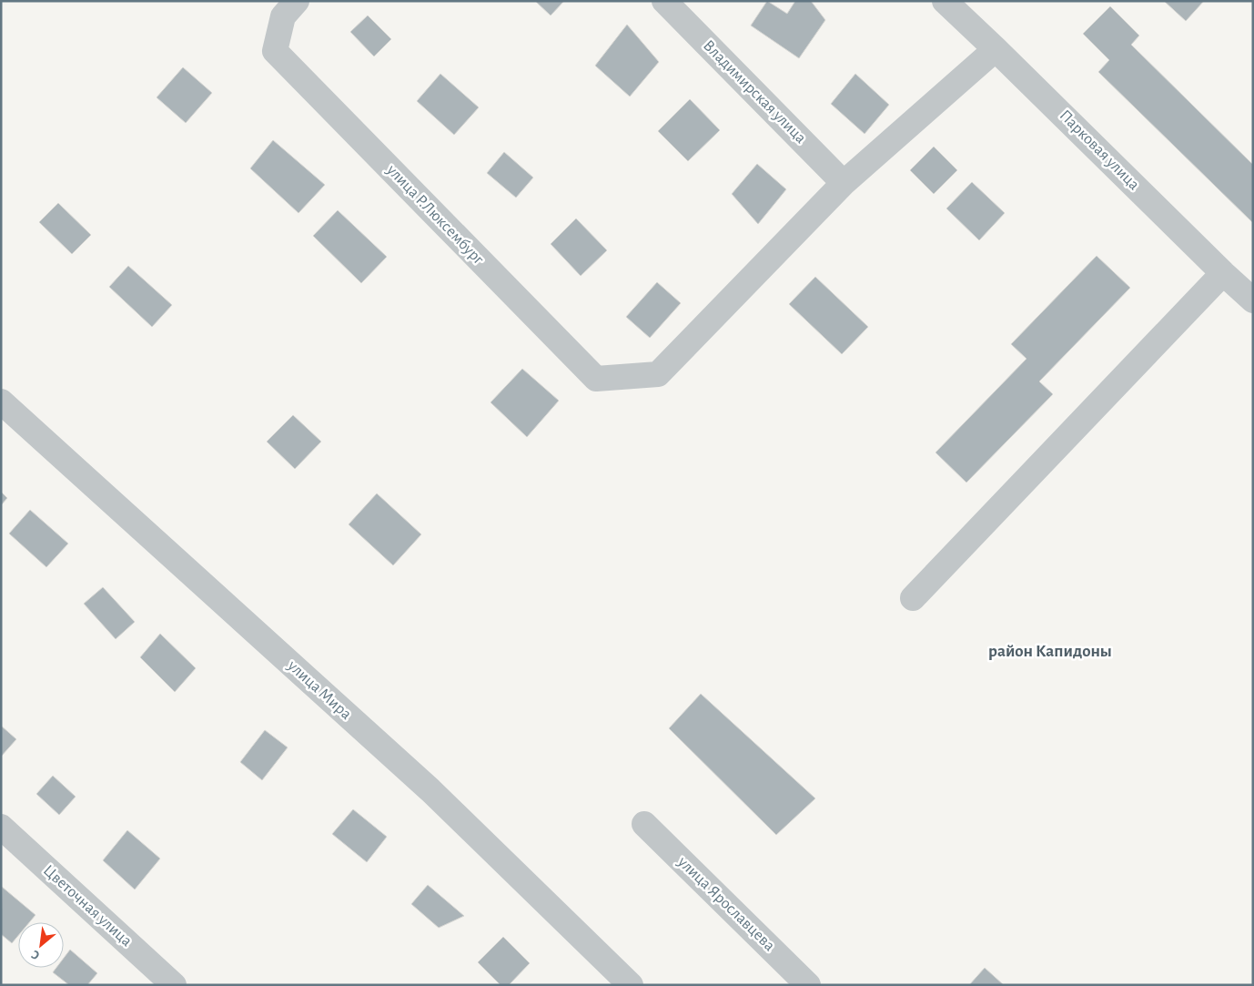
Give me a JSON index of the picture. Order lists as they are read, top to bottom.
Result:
{
  "streets": {
    "street": [
      "Владимирская улица",
      "Парковая улица",
      "улица Р.Люксембург",
      "улица Мира",
      "улица Ярославцева",
      "Цветочная улица"
    ]
  },
  "crossings": [
    ["Владимирская улица", "улица Р.Люксембург"]
  ],
  "districts": ["район Капидоны"],
  "north": "bottom left"
}
